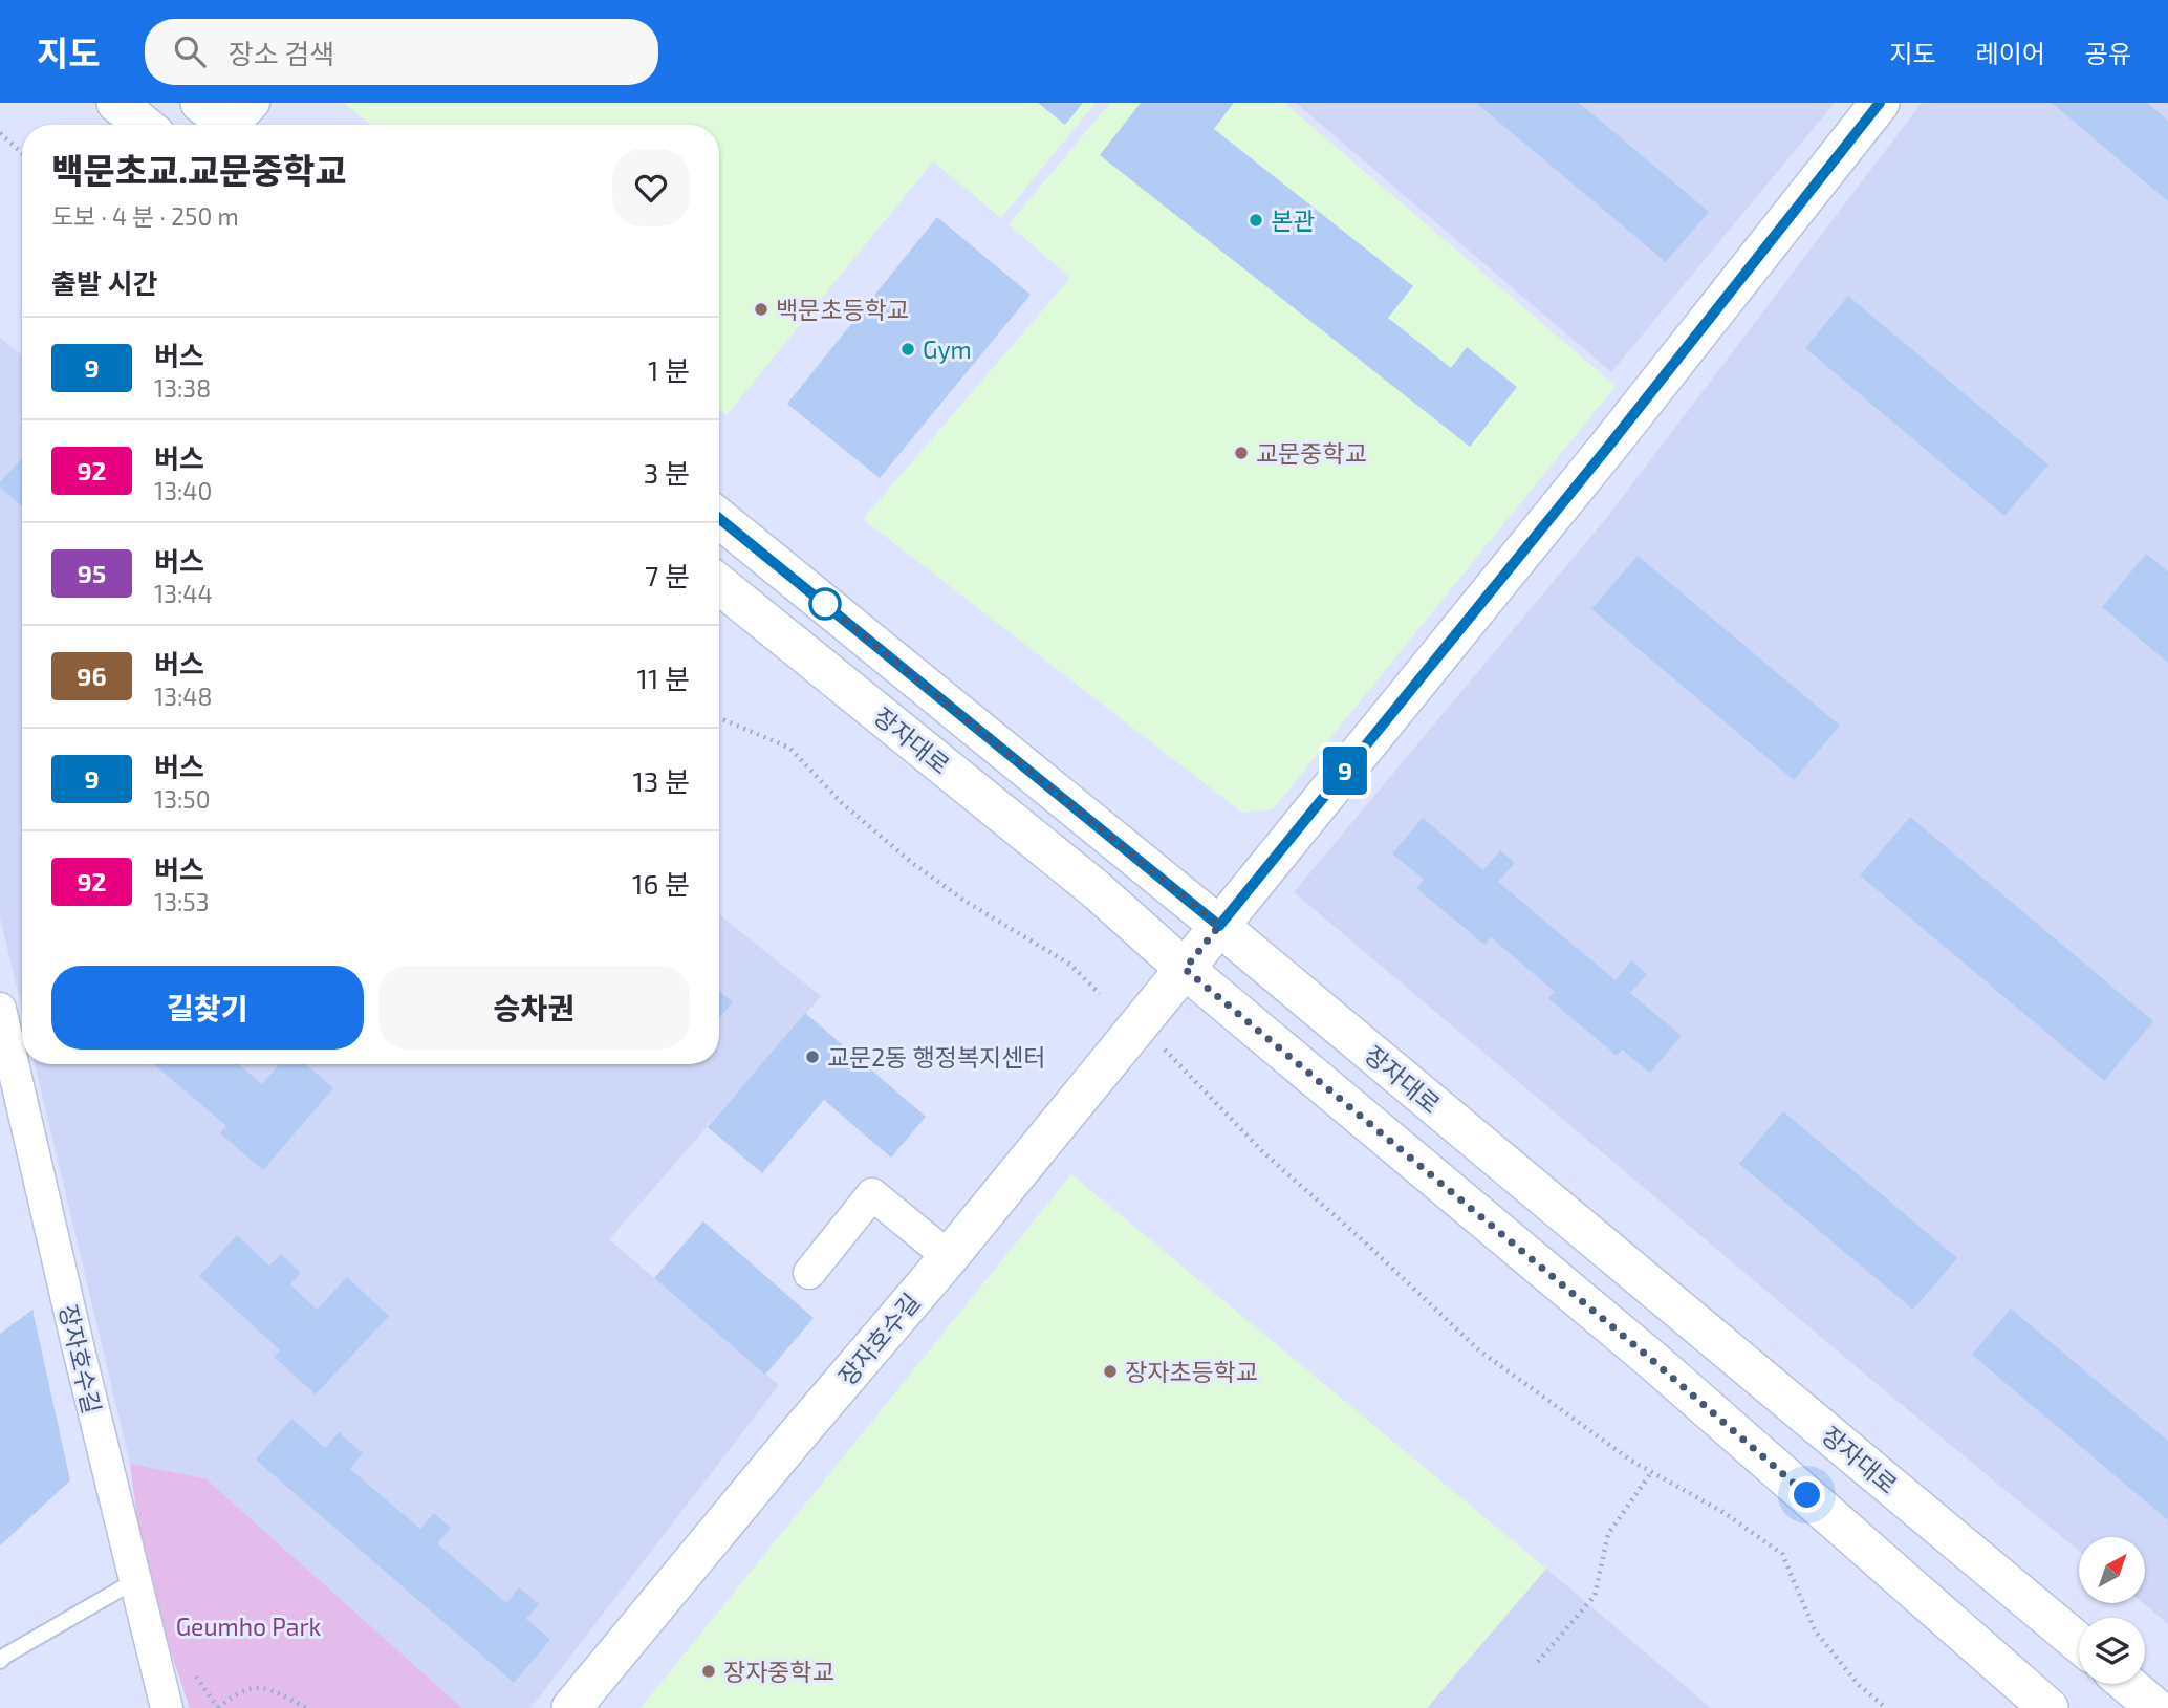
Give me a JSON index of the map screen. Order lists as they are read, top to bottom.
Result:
{
  "streets": {
    "street": ["장자대로", "장자호수길"]
  },
  "crossings": [
    ["장자대로", "장자호수길"]
  ],
  "parks": ["Geumho Park"],
  "places": [
    "본관",
    "백문초등학교",
    "Gym",
    "교문중학교",
    "교문2동 행정복지센터",
    "장자초등학교",
    "장자중학교"
  ],
  "lines": ["bus line 9"],
  "north": "top right",
  "page": {
    "header": "지도",
    "search": "장소 검색",
    "nav": ["지도", "레이어", "공유"],
    "on_map": "9",
    "heading": [
      ["백문초교.교문중학교", "도보 · 4 분 · 250 m"],
      "출발 시간"
    ],
    "list": [
      {
        "mark": "9",
        "name": "버스",
        "note": "13:38",
        "value": "1 분"
      },
      {
        "mark": "92",
        "name": "버스",
        "note": "13:40",
        "value": "3 분"
      },
      {
        "mark": "95",
        "name": "버스",
        "note": "13:44",
        "value": "7 분"
      },
      {
        "mark": "96",
        "name": "버스",
        "note": "13:48",
        "value": "11 분"
      },
      {
        "mark": "9",
        "name": "버스",
        "note": "13:50",
        "value": "13 분"
      },
      {
        "mark": "92",
        "name": "버스",
        "note": "13:53",
        "value": "16 분"
      }
    ],
    "buttons": ["길찾기", "승차권"]
  }
}
